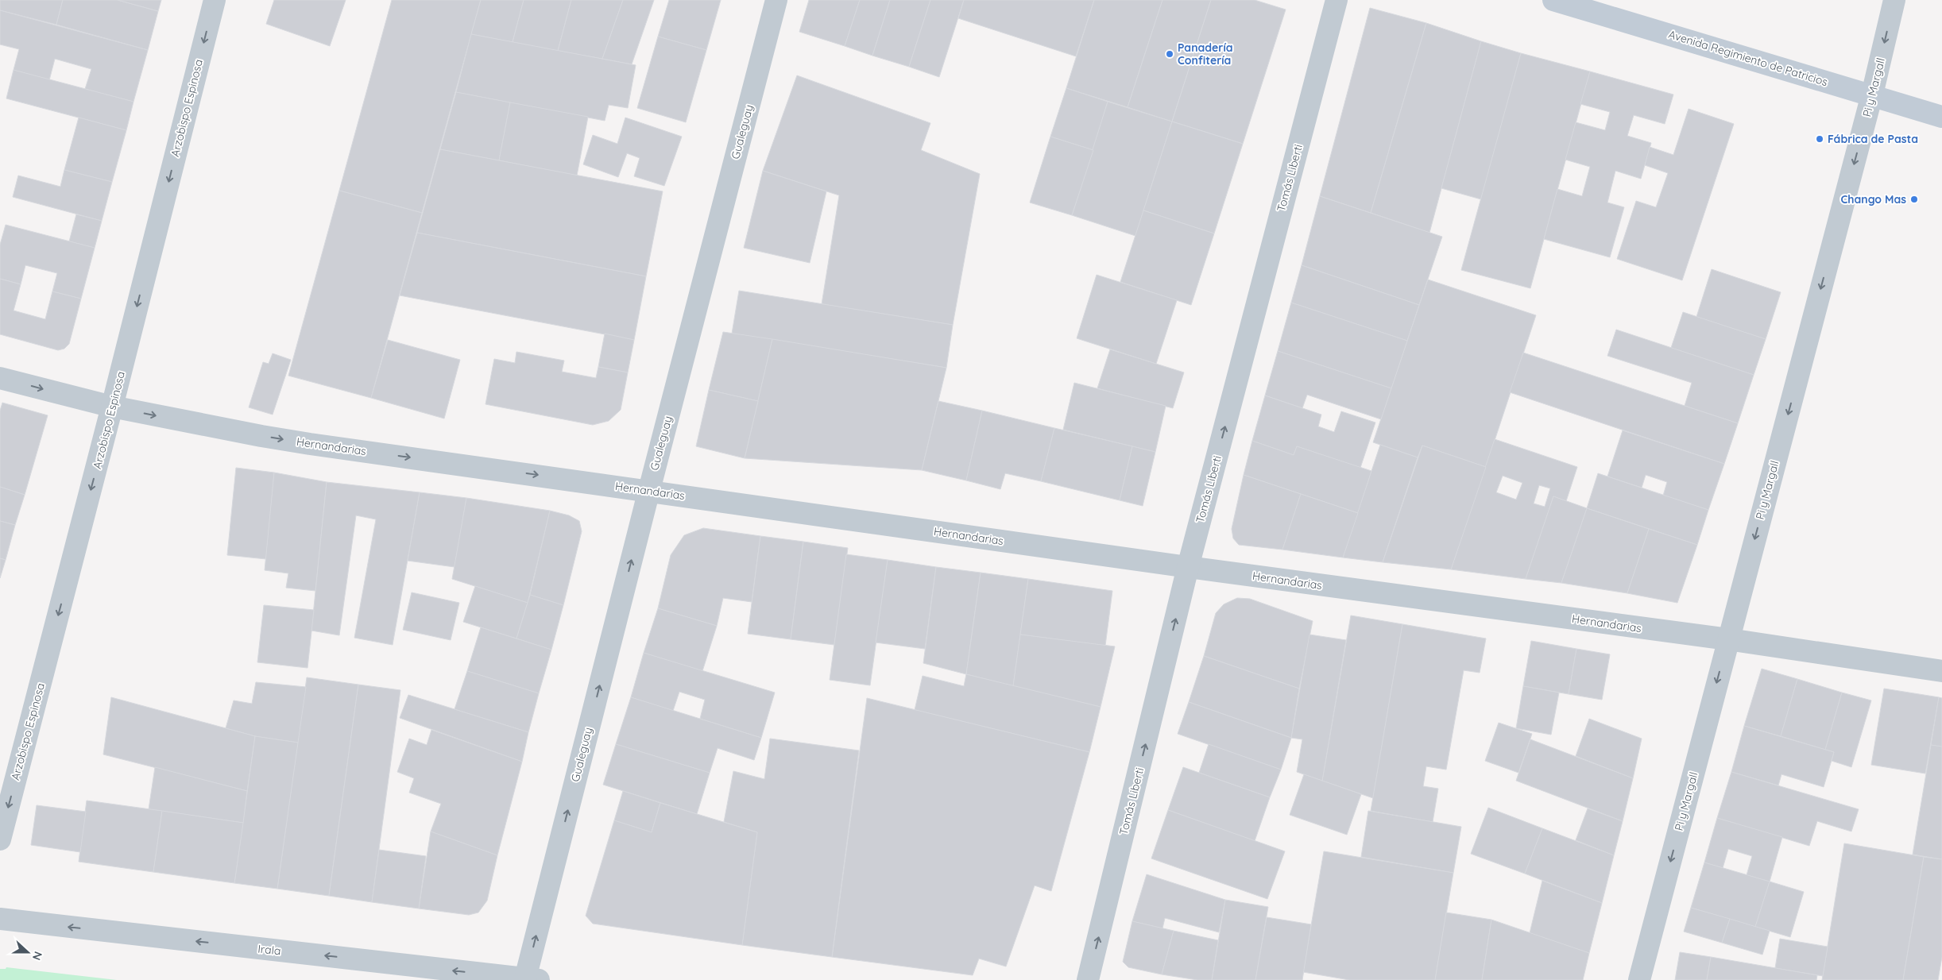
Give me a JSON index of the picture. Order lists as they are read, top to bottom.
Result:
{
  "streets": {
    "main road": ["Avenida Regimiento de Patricios"],
    "street": [
      "Pi y Margall",
      "Arzobispo Espinosa",
      "Gualeguay",
      "Tomás Liberti",
      "Hernandarias",
      "Irala"
    ]
  },
  "crossings": [
    ["Avenida Regimiento de Patricios", "Pi y Margall"],
    ["Pi y Margall", "Hernandarias"],
    ["Arzobispo Espinosa", "Hernandarias"],
    ["Gualeguay", "Hernandarias"],
    ["Gualeguay", "Irala"],
    ["Tomás Liberti", "Hernandarias"]
  ],
  "one_way": [
    "Pi y Margall",
    "Arzobispo Espinosa",
    "Gualeguay",
    "Tomás Liberti",
    "Irala"
  ],
  "places": ["Panadería Confitería", "Fábrica de Pasta", "Chango Mas"],
  "north": "right"
}
